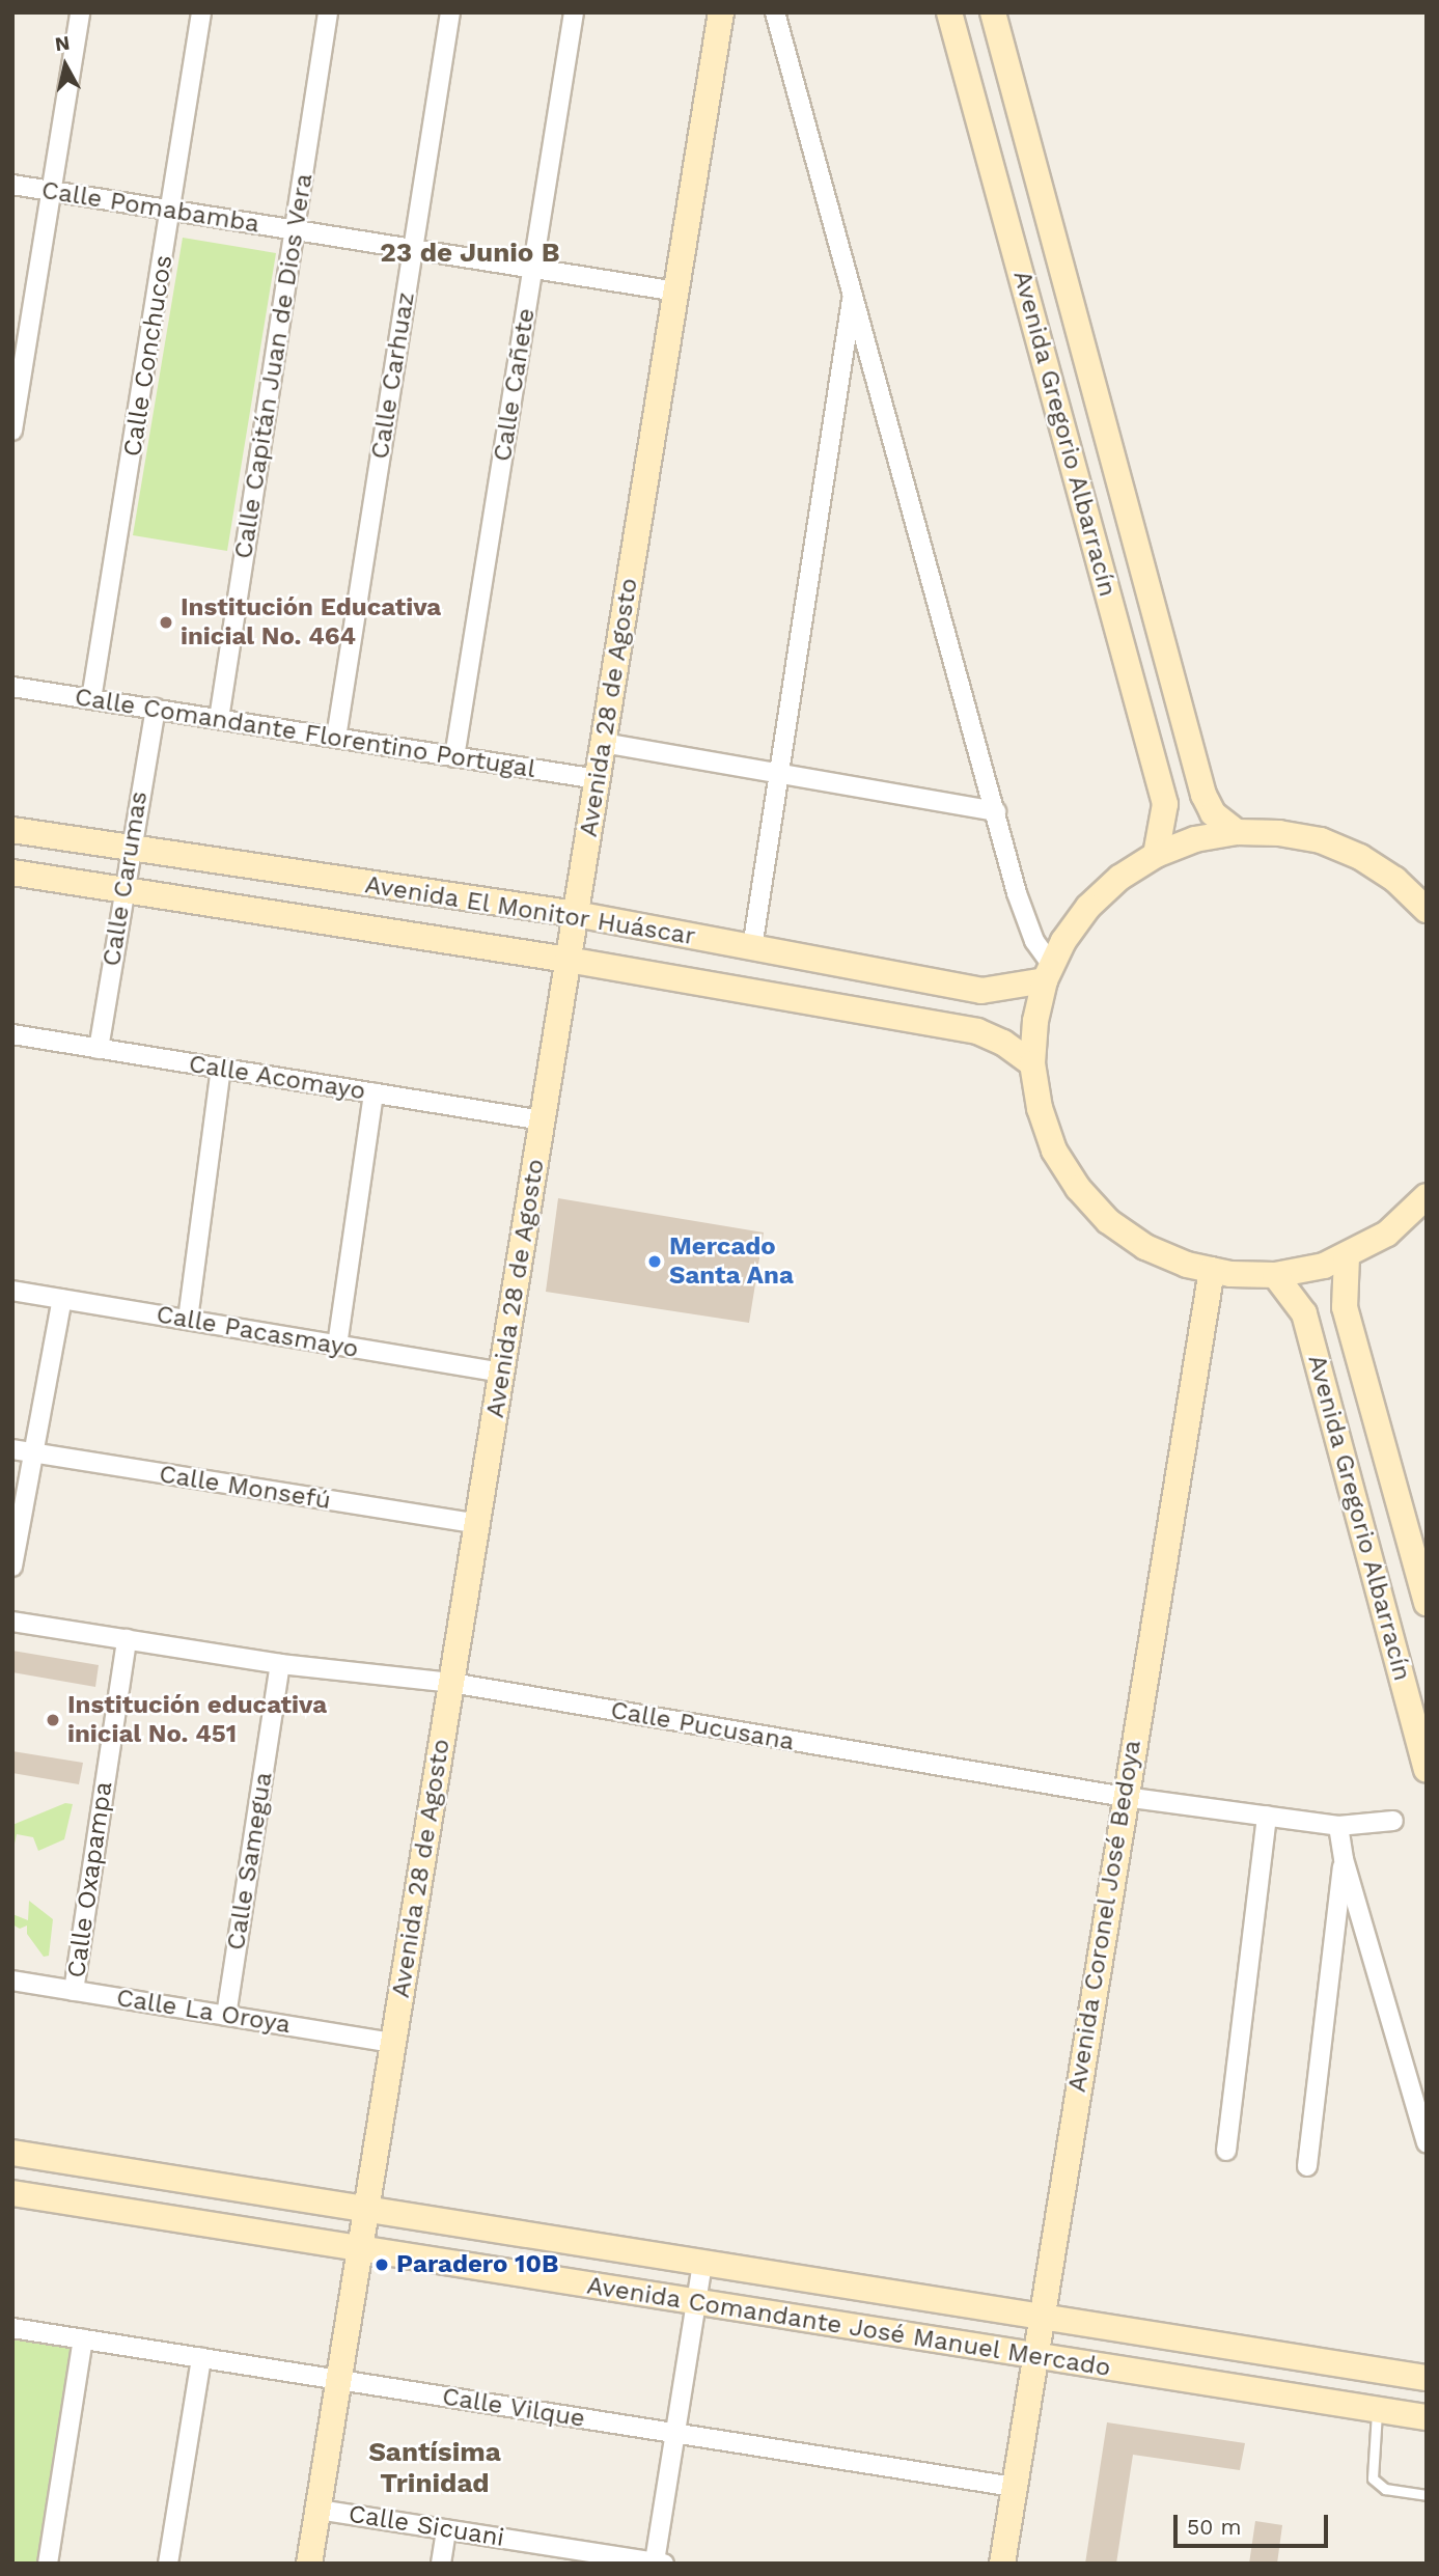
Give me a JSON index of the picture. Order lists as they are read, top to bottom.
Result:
{
  "streets": {
    "street": [
      "Calle Pomabamba",
      "Calle Conchucos",
      "Calle Capitán Juan de Dios Vera",
      "Calle Carhuaz",
      "Calle Cañete",
      "Avenida Gregorio Albarracín",
      "Avenida 28 de Agosto",
      "Calle Comandante Florentino Portugal",
      "Calle Carumas",
      "Avenida El Monitor Huáscar",
      "Calle Acomayo",
      "Calle Pacasmayo",
      "Calle Monsefú",
      "Calle Pucusana",
      "Calle Samegua",
      "Calle Oxapampa",
      "Avenida Coronel José Bedoya",
      "Calle La Oroya",
      "Avenida Comandante José Manuel Mercado",
      "Calle Vilque",
      "Calle Sicuani"
    ]
  },
  "crossings": [
    ["Calle Pomabamba", "Calle Conchucos"],
    ["Calle Pomabamba", "Calle Capitán Juan de Dios Vera"],
    ["Calle Pomabamba", "Calle Carhuaz"],
    ["Calle Pomabamba", "Calle Cañete"],
    ["Calle Pomabamba", "Avenida 28 de Agosto"],
    ["Calle Conchucos", "Calle Comandante Florentino Portugal"],
    ["Calle Capitán Juan de Dios Vera", "Calle Comandante Florentino Portugal"],
    ["Calle Carhuaz", "Calle Comandante Florentino Portugal"],
    ["Calle Cañete", "Calle Comandante Florentino Portugal"],
    ["Avenida 28 de Agosto", "Calle Comandante Florentino Portugal"],
    ["Avenida 28 de Agosto", "Avenida El Monitor Huáscar"],
    ["Avenida 28 de Agosto", "Calle Acomayo"],
    ["Avenida 28 de Agosto", "Calle Pacasmayo"],
    ["Avenida 28 de Agosto", "Calle Monsefú"],
    ["Avenida 28 de Agosto", "Calle Pucusana"],
    ["Avenida 28 de Agosto", "Calle La Oroya"],
    ["Avenida 28 de Agosto", "Avenida Comandante José Manuel Mercado"],
    ["Avenida 28 de Agosto", "Calle Vilque"],
    ["Avenida 28 de Agosto", "Calle Sicuani"],
    ["Calle Comandante Florentino Portugal", "Calle Carumas"],
    ["Calle Carumas", "Avenida El Monitor Huáscar"],
    ["Calle Carumas", "Calle Acomayo"],
    ["Calle Pucusana", "Calle Samegua"],
    ["Calle Pucusana", "Calle Oxapampa"],
    ["Calle Pucusana", "Avenida Coronel José Bedoya"],
    ["Calle Samegua", "Calle La Oroya"],
    ["Calle Oxapampa", "Calle La Oroya"],
    ["Avenida Coronel José Bedoya", "Avenida Comandante José Manuel Mercado"],
    ["Avenida Coronel José Bedoya", "Calle Vilque"]
  ],
  "districts": ["23 de Junio B", "Santísima Trinidad"],
  "places": [
    "Institución Educativa inicial No. 464",
    "Mercado Santa Ana",
    "Institución educativa inicial No. 451",
    "Paradero 10B"
  ],
  "scale_bar": "50 m",
  "north": "top"
}
